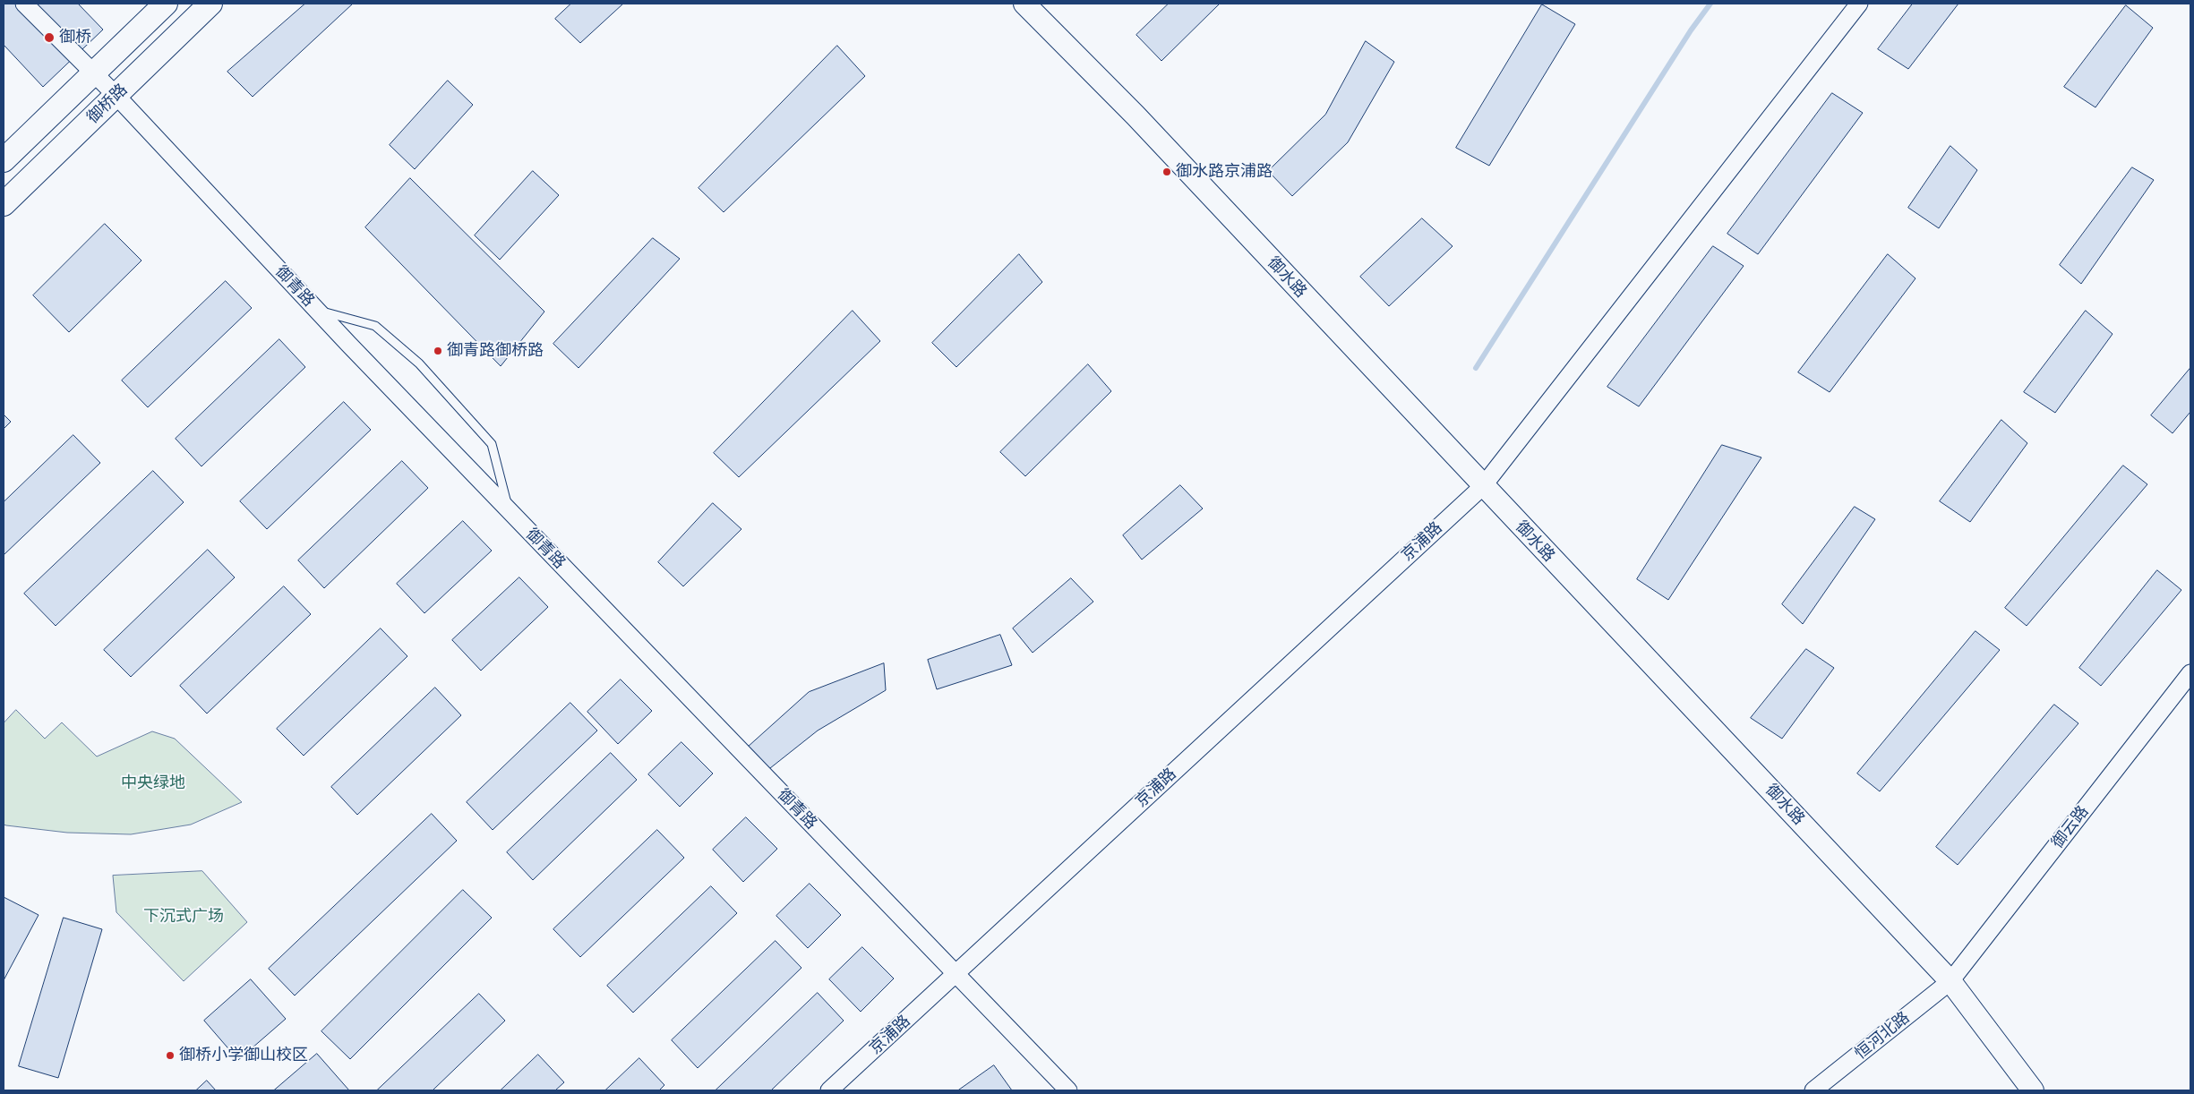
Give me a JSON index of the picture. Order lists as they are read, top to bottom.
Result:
{
  "streets": {
    "main road": ["御桥路"],
    "street": [
      "御水路",
      "御青路",
      "京浦路",
      "御云路",
      "恒河北路"
    ]
  },
  "crossings": [
    ["御桥路", "御青路"],
    ["御水路", "京浦路"],
    ["御水路", "御云路"],
    ["御水路", "恒河北路"],
    ["御青路", "京浦路"],
    ["御云路", "恒河北路"]
  ],
  "parks": ["中央绿地", "下沉式广场"],
  "places": [
    "御桥",
    "御水路京浦路",
    "御青路御桥路",
    "御桥小学御山校区"
  ]
}
